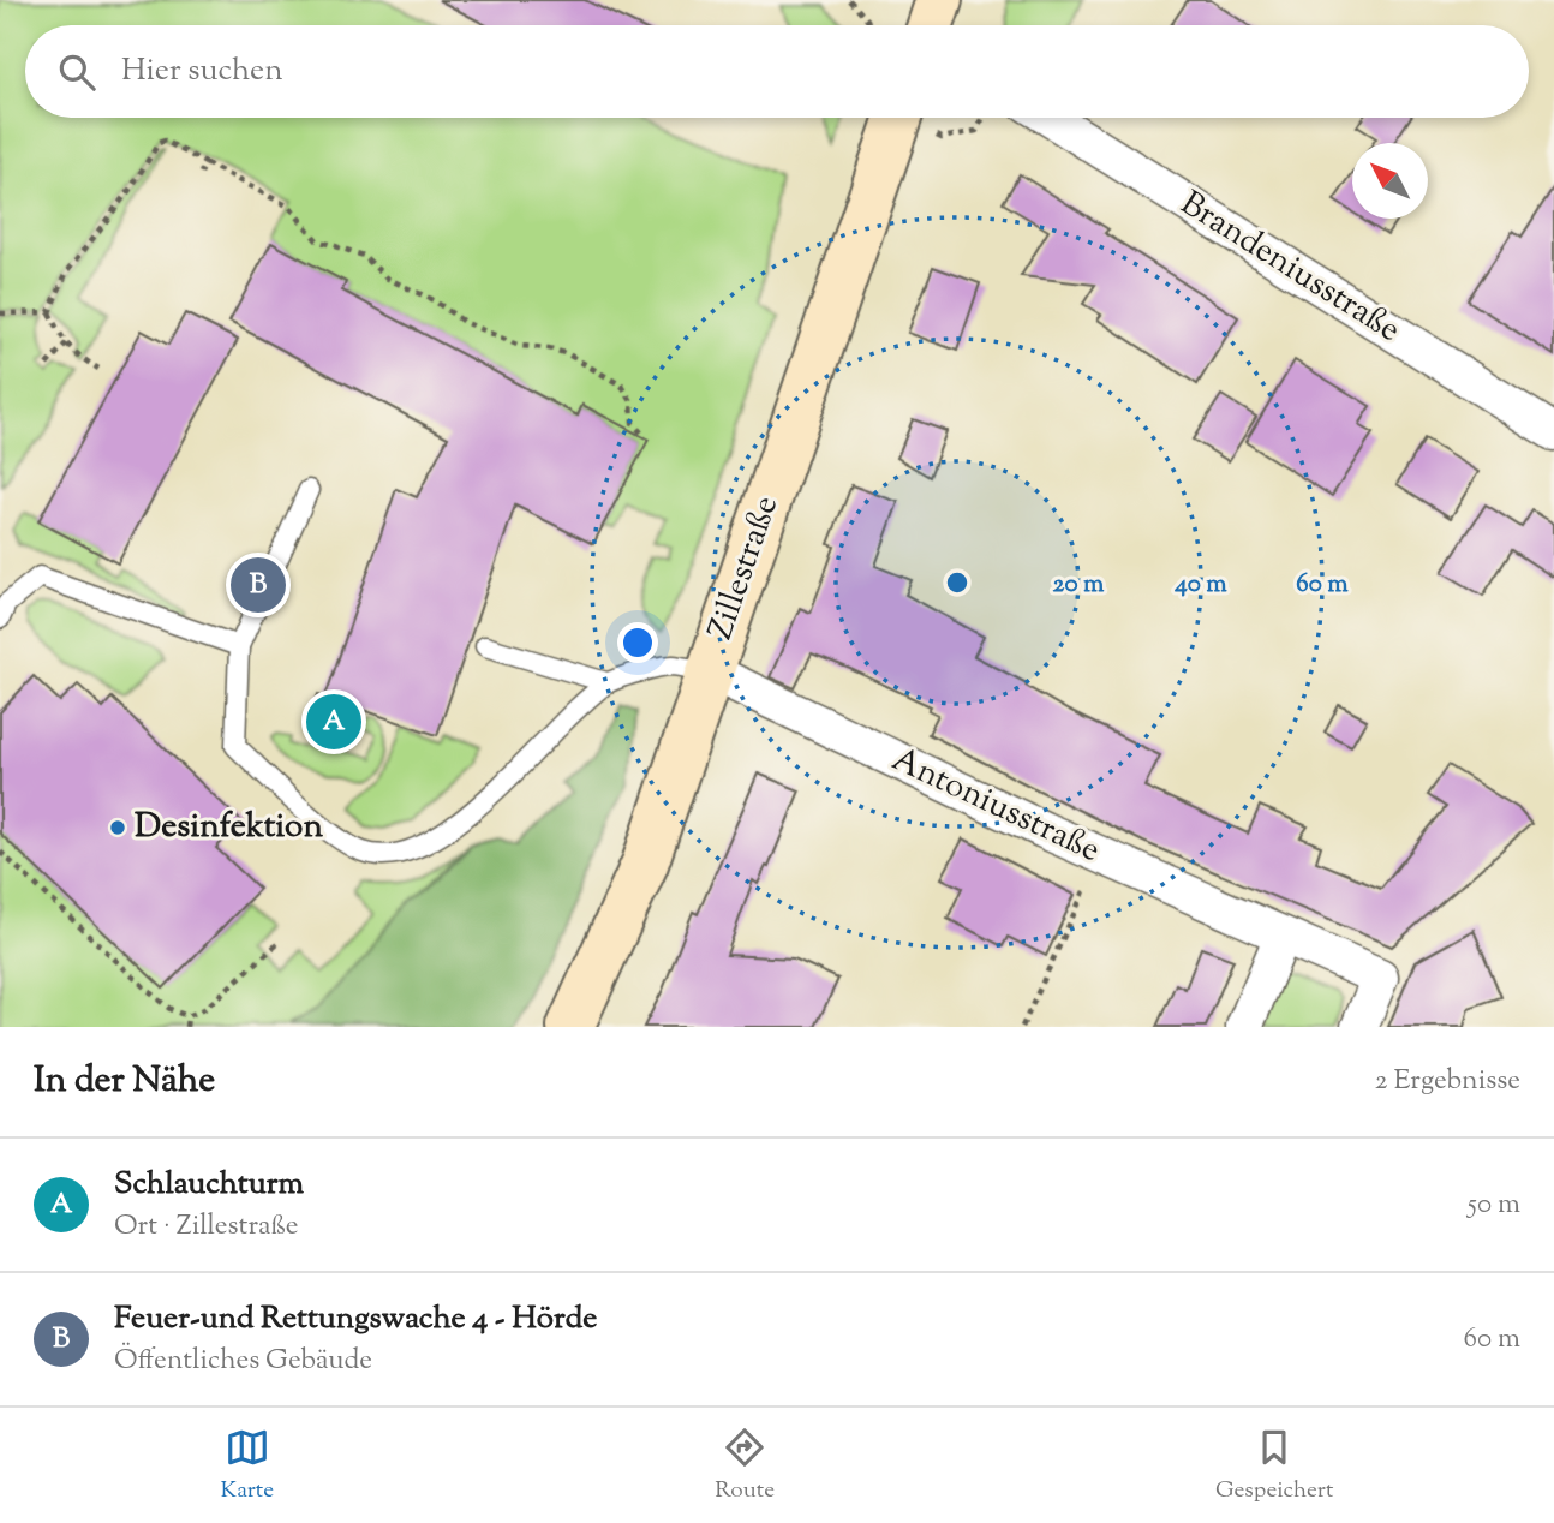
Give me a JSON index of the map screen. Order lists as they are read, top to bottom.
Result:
{
  "streets": {
    "main road": ["Zillestraße"],
    "street": ["Brandeniusstraße", "Antoniusstraße"]
  },
  "crossings": [
    ["Zillestraße", "Antoniusstraße"]
  ],
  "places": ["Desinfektion"],
  "north": "top left",
  "page": {
    "search": "Hier suchen",
    "pins": ["B", "A"],
    "heading": ["In der Nähe", "2 Ergebnisse"],
    "list": [
      {
        "mark": "A",
        "name": "Schlauchturm",
        "note": "Ort · Zillestraße",
        "value": "50 m"
      },
      {
        "mark": "B",
        "name": "Feuer-und Rettungswache 4 - Hörde",
        "note": "Öffentliches Gebäude",
        "value": "60 m"
      }
    ],
    "nav": ["Karte", "Route", "Gespeichert"]
  },
  "rings": ["20 m", "40 m", "60 m"]
}
